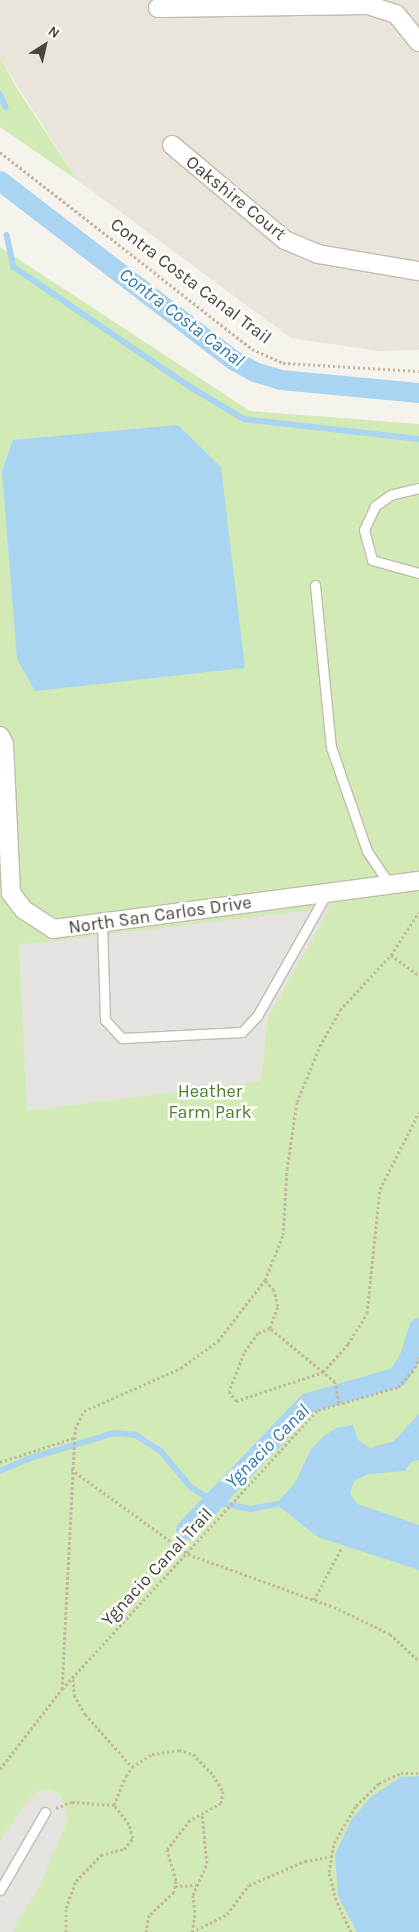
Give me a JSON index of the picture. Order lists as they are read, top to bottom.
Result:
{
  "streets": {
    "street": ["Oakshire Court", "North San Carlos Drive"],
    "path": ["Contra Costa Canal Trail", "Ygnacio Canal Trail"]
  },
  "water": ["Contra Costa Canal", "Ygnacio Canal"],
  "parks": ["Heather Farm Park"],
  "north": "top right"
}
